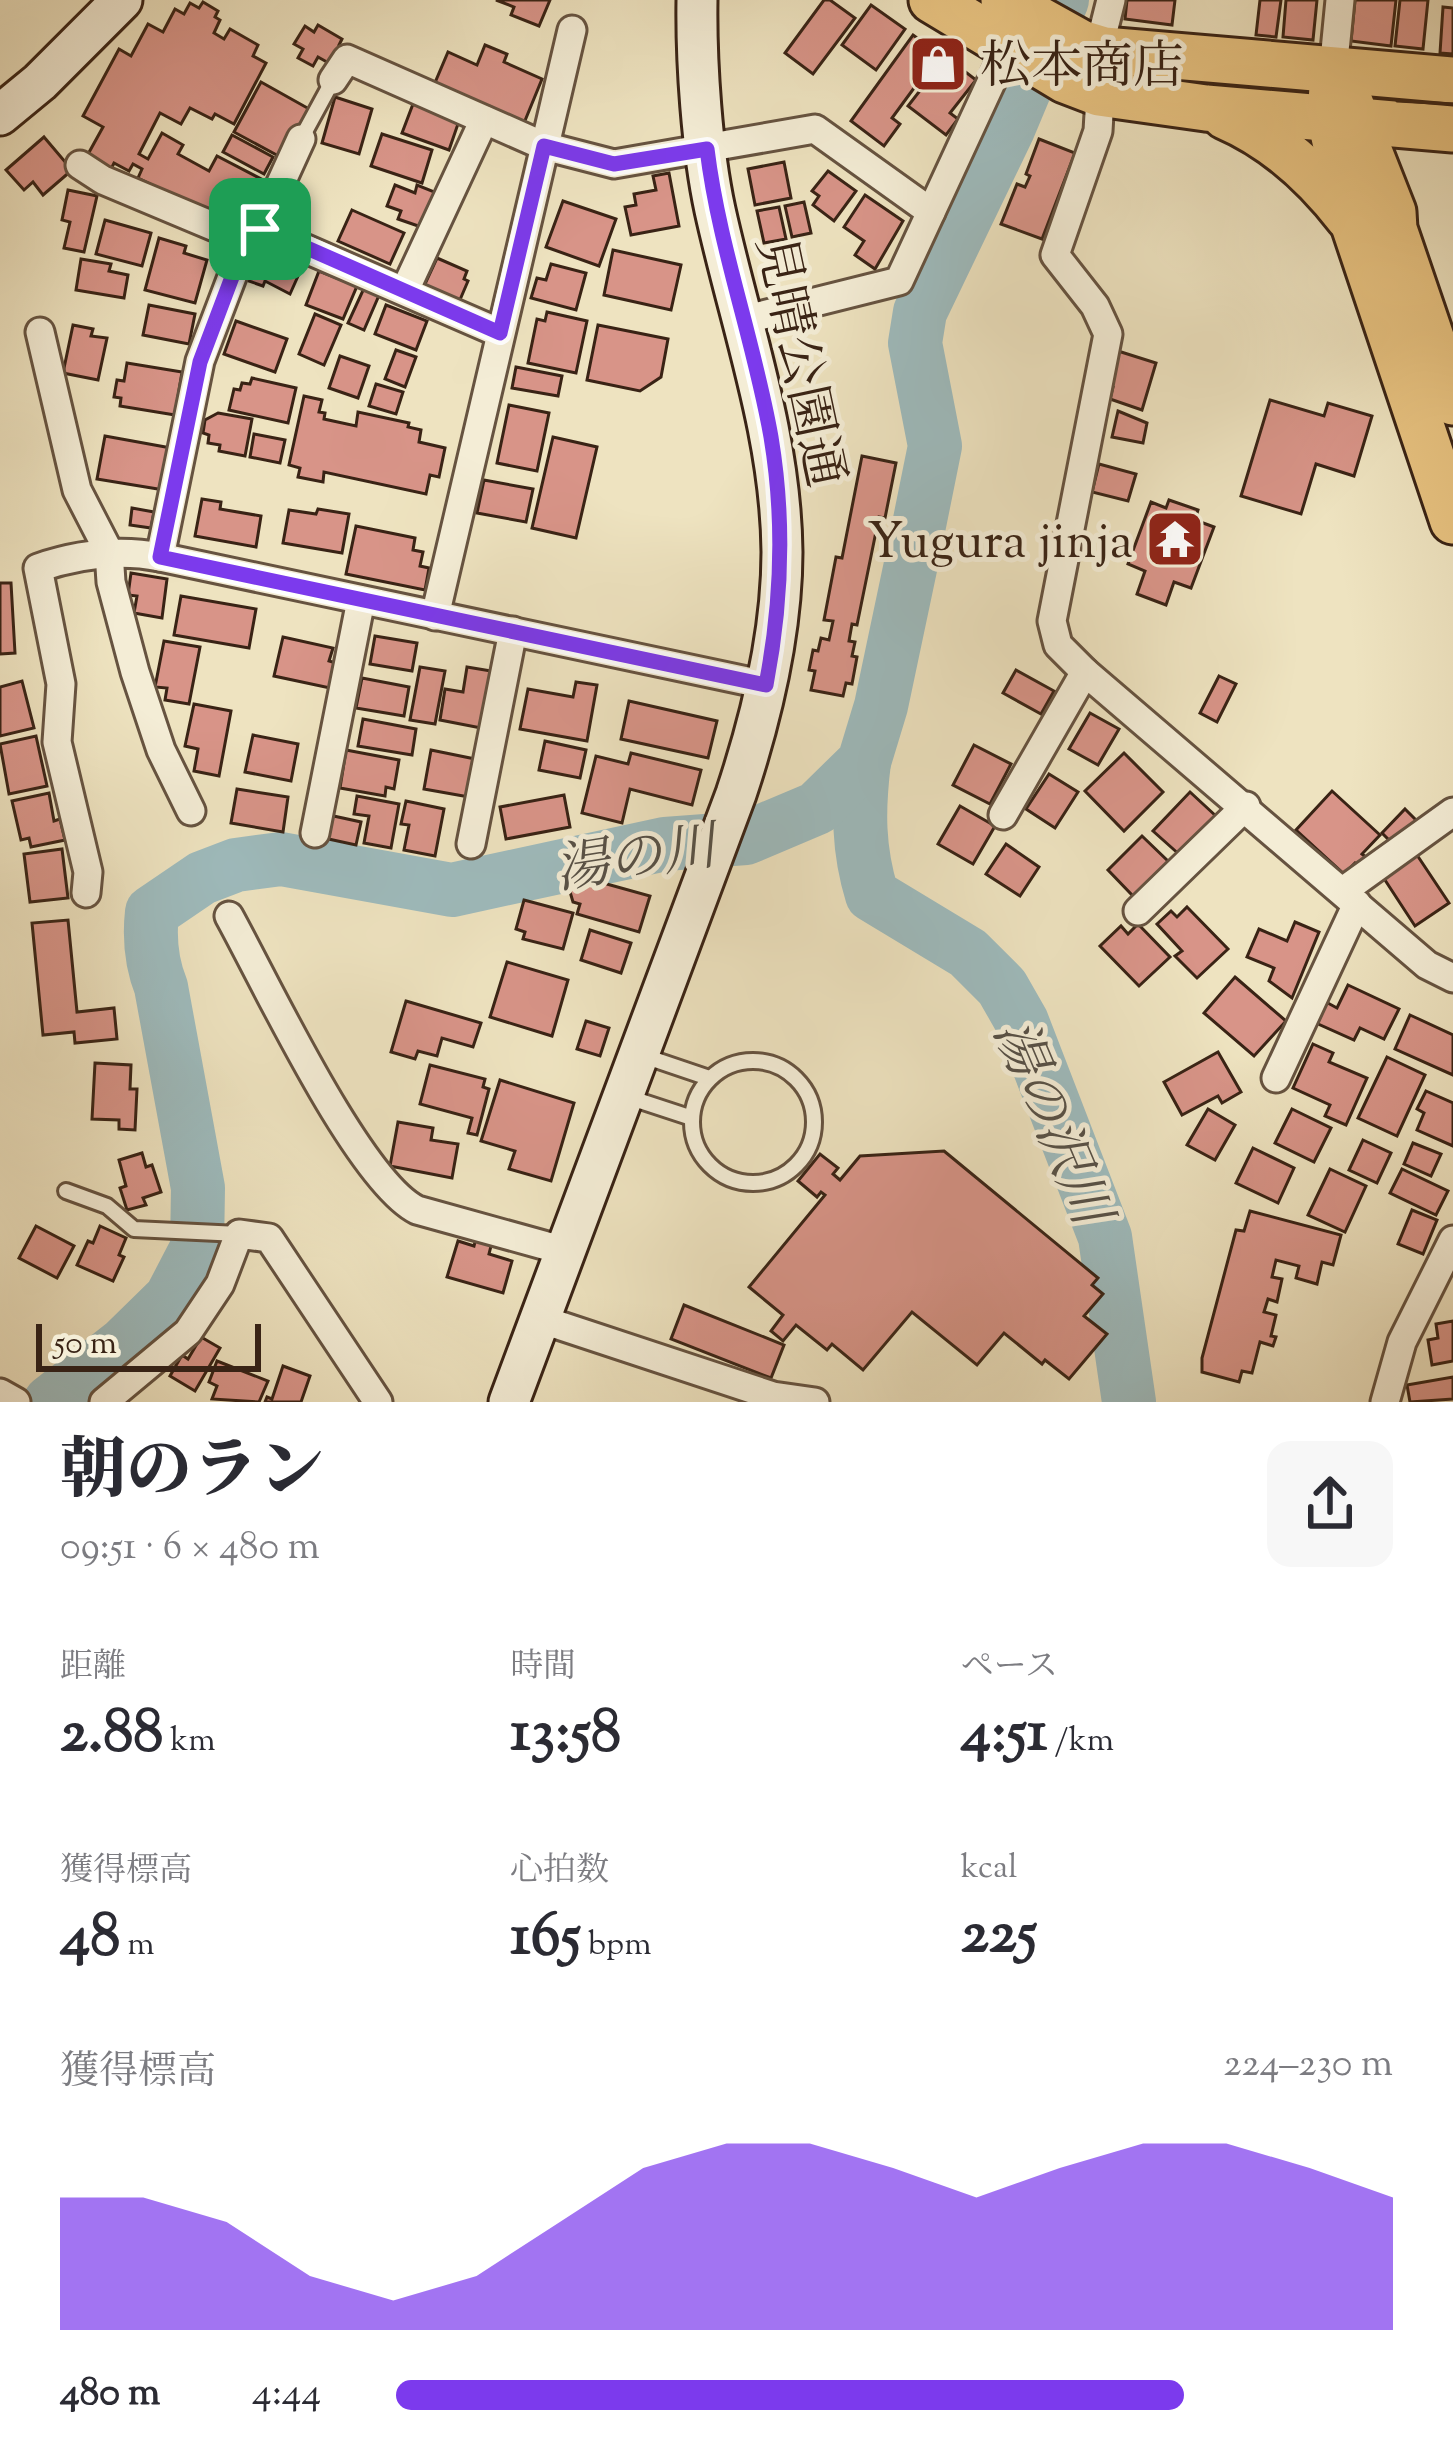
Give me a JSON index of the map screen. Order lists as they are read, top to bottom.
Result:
{
  "streets": {
    "street": ["見晴公園通"]
  },
  "water": ["湯の川", "湯の沢川"],
  "places": {
    "shop": ["松本商店"],
    "temple": ["Yugura jinja"]
  },
  "scale_bar": "50 m",
  "page": {
    "scale": "50 m",
    "heading": ["朝のラン", "09:51 · 6 × 480 m"],
    "stats": [
      ["距離", "2.88 km"],
      ["時間", "13:58"],
      ["ペース", "4:51 /km"],
      ["獲得標高", "48 m"],
      ["心拍数", "165 bpm"],
      ["kcal", "225"]
    ],
    "chart": ["獲得標高", "224–230 m"],
    "list": [
      {
        "name": "480 m",
        "note": "4:44"
      }
    ]
  }
}
